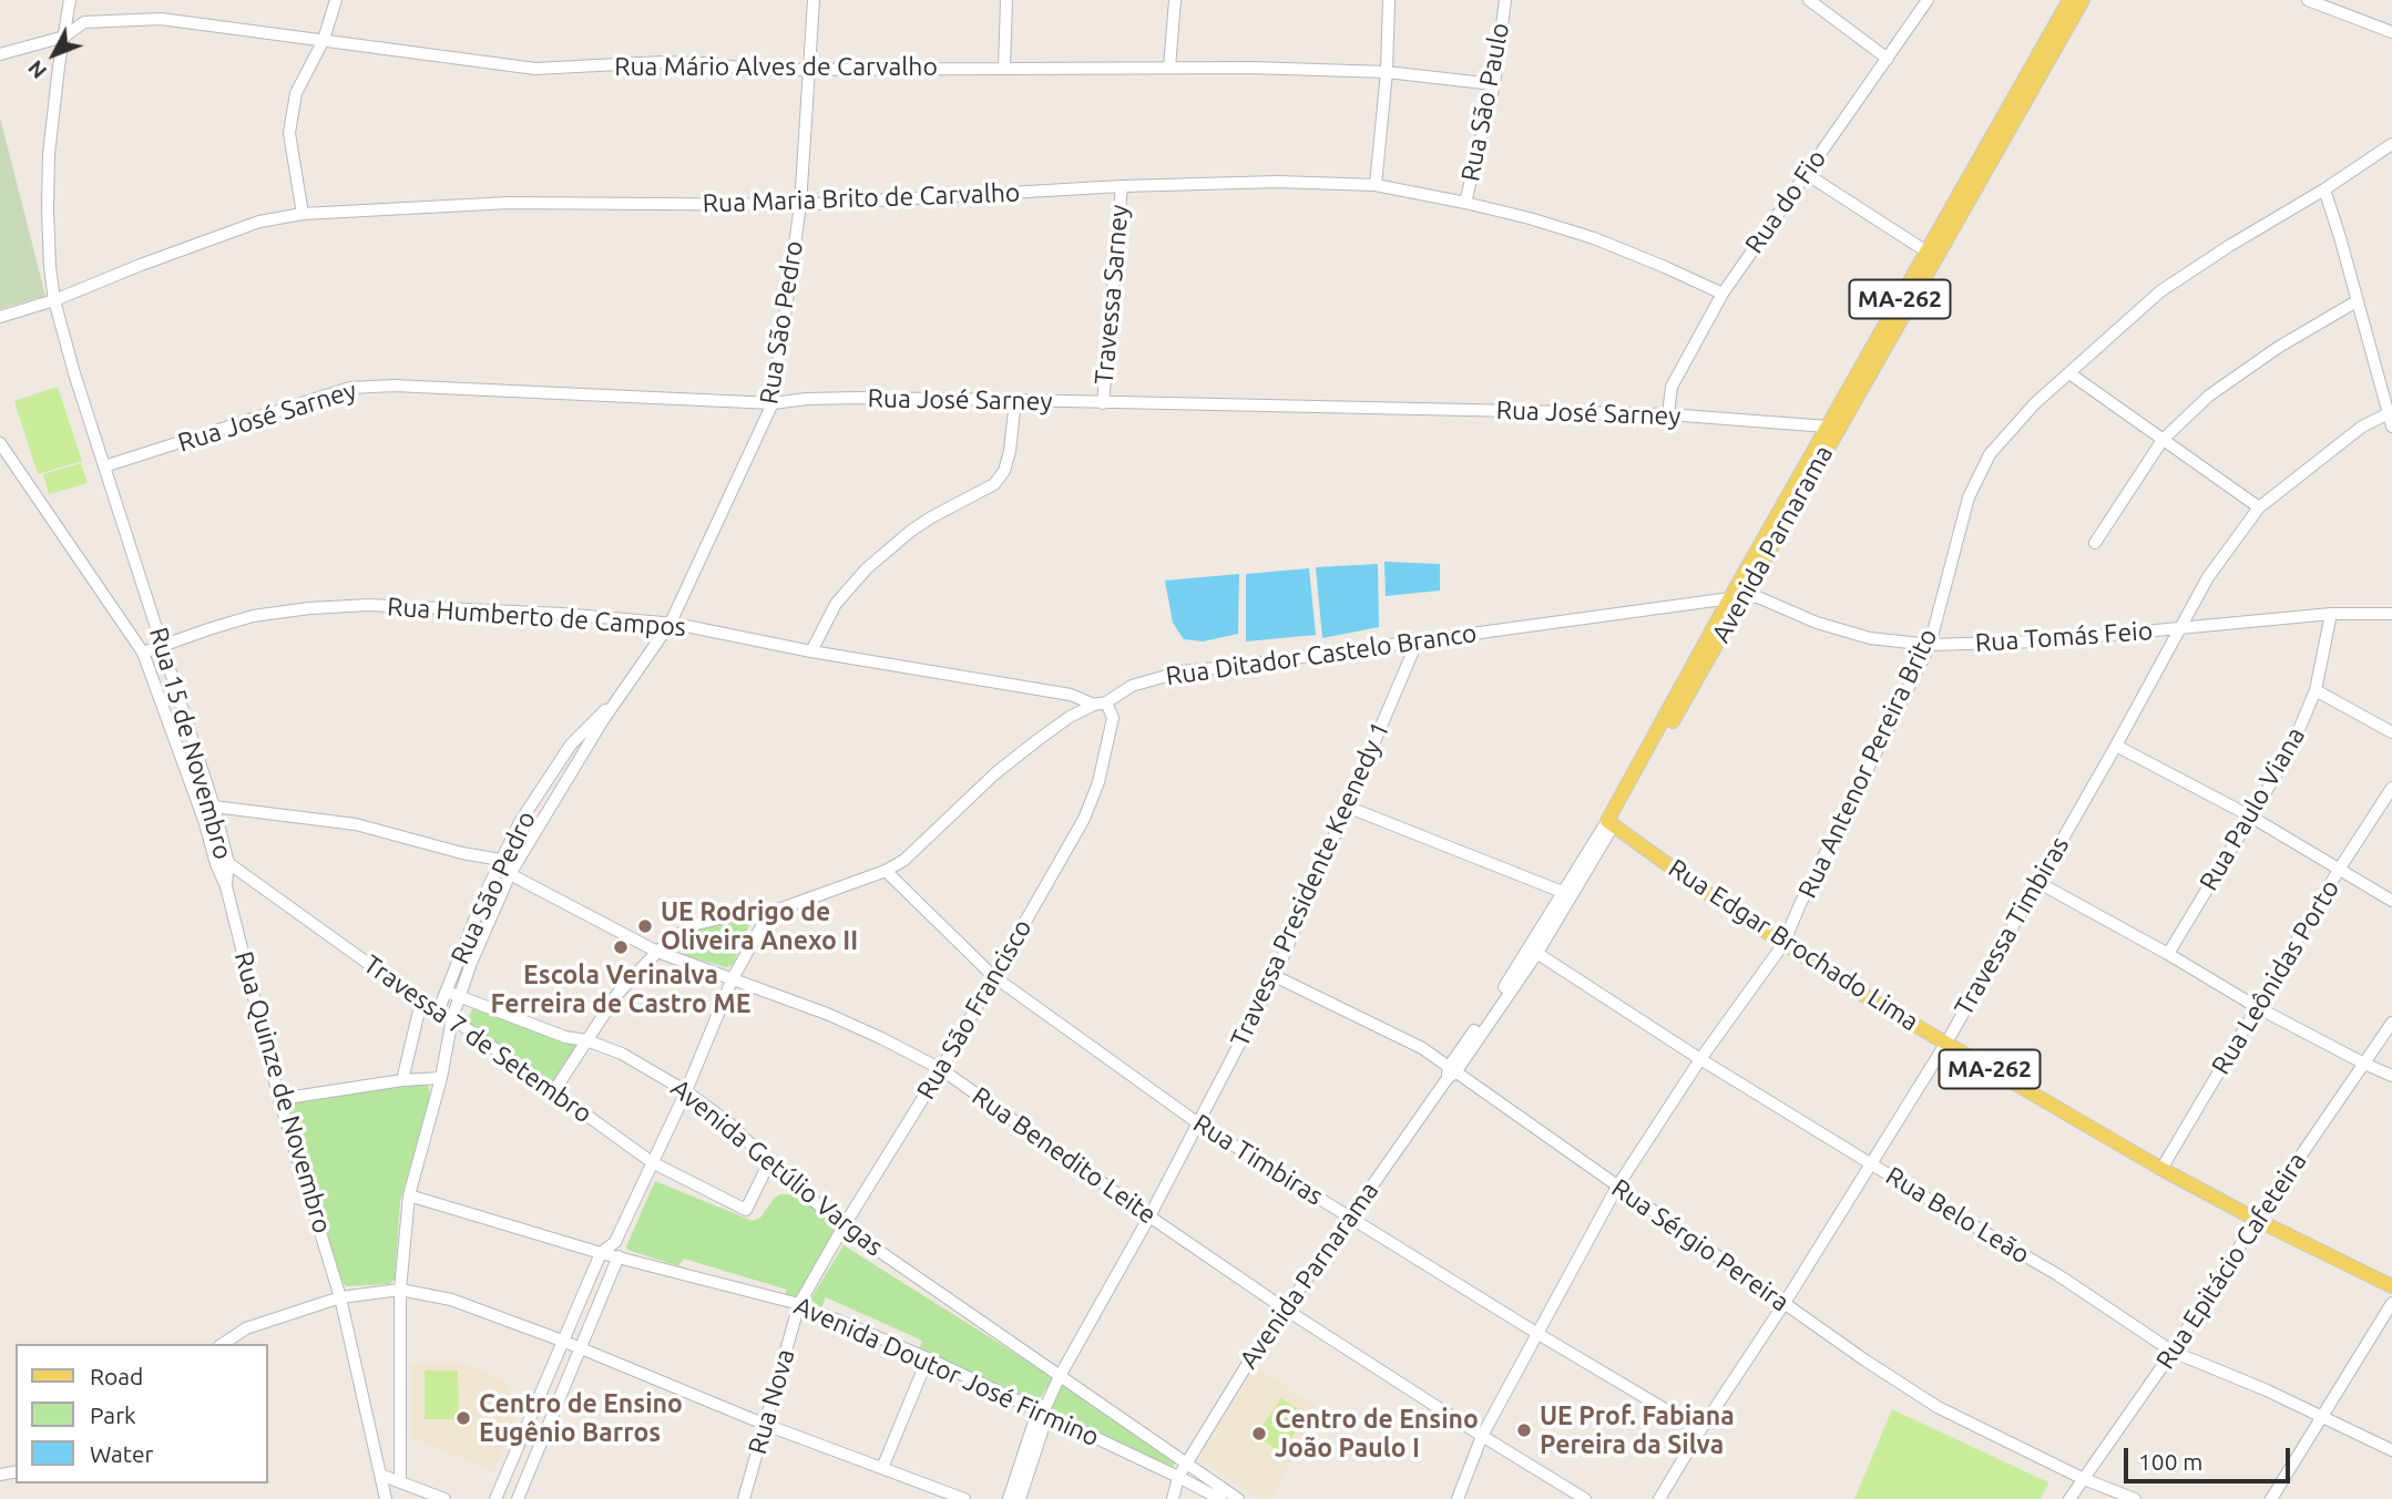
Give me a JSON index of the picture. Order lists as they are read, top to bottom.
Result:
{
  "streets": {
    "main road": ["MA-262", "Avenida Parnarama", "Rua Edgar Brochado Lima"],
    "street": [
      "Rua Mário Alves de Carvalho",
      "Rua São Paulo",
      "Rua Maria Brito de Carvalho",
      "Rua do Fio",
      "Travessa Sarney",
      "Rua São Pedro",
      "Rua José Sarney",
      "Rua Humberto de Campos",
      "Rua Tomás Feio",
      "Rua Ditador Castelo Branco",
      "Rua 15 de Novembro",
      "Rua Antenor Pereira Brito",
      "Rua Paulo Viana",
      "Travessa Presidente Keenedy 1",
      "Travessa Timbiras",
      "Rua Leônidas Porto",
      "Rua São Francisco",
      "Travessa 7 de Setembro",
      "Rua Quinze de Novembro",
      "Rua Benedito Leite",
      "Rua Timbiras",
      "Avenida Getúlio Vargas",
      "Rua Belo Leão",
      "Rua Sérgio Pereira",
      "Rua Epitácio Cafeteira",
      "Avenida Doutor José Firmino",
      "Rua Nova"
    ]
  },
  "crossings": [
    ["Rua Mário Alves de Carvalho", "Rua São Paulo"],
    ["Rua Mário Alves de Carvalho", "Rua São Pedro"],
    ["Rua Mário Alves de Carvalho", "Rua 15 de Novembro"],
    ["Rua São Paulo", "Rua Maria Brito de Carvalho"],
    ["Rua Maria Brito de Carvalho", "Rua do Fio"],
    ["Rua Maria Brito de Carvalho", "Travessa Sarney"],
    ["Rua Maria Brito de Carvalho", "Rua São Pedro"],
    ["Rua Maria Brito de Carvalho", "Rua 15 de Novembro"],
    ["Rua do Fio", "Rua José Sarney"],
    ["Travessa Sarney", "Rua José Sarney"],
    ["Rua São Pedro", "Rua José Sarney"],
    ["Rua São Pedro", "Rua Humberto de Campos"],
    ["Rua São Pedro", "Travessa 7 de Setembro"],
    ["Rua São Pedro", "Rua Benedito Leite"],
    ["Rua São Pedro", "Avenida Getúlio Vargas"],
    ["Rua São Pedro", "Avenida Doutor José Firmino"],
    ["Rua José Sarney", "Avenida Parnarama"],
    ["Rua José Sarney", "Rua 15 de Novembro"],
    ["Avenida Parnarama", "Rua Tomás Feio"],
    ["Avenida Parnarama", "Rua Ditador Castelo Branco"],
    ["Avenida Parnarama", "Rua Edgar Brochado Lima"],
    ["Avenida Parnarama", "Rua Benedito Leite"],
    ["Avenida Parnarama", "Rua Timbiras"],
    ["Avenida Parnarama", "Avenida Getúlio Vargas"],
    ["Avenida Parnarama", "Rua Belo Leão"],
    ["Avenida Parnarama", "Rua Sérgio Pereira"],
    ["Avenida Parnarama", "Avenida Doutor José Firmino"],
    ["Rua Humberto de Campos", "Rua Ditador Castelo Branco"],
    ["Rua Humberto de Campos", "Rua 15 de Novembro"],
    ["Rua Humberto de Campos", "Rua São Francisco"],
    ["Rua Tomás Feio", "Rua Ditador Castelo Branco"],
    ["Rua Tomás Feio", "Rua Antenor Pereira Brito"],
    ["Rua Tomás Feio", "Rua Paulo Viana"],
    ["Rua Tomás Feio", "Travessa Timbiras"],
    ["Rua Ditador Castelo Branco", "Travessa Presidente Keenedy 1"],
    ["Rua Ditador Castelo Branco", "Rua São Francisco"],
    ["Rua Ditador Castelo Branco", "Travessa 7 de Setembro"],
    ["Rua Ditador Castelo Branco", "Rua Benedito Leite"],
    ["Rua Ditador Castelo Branco", "Rua Timbiras"],
    ["Rua Ditador Castelo Branco", "Avenida Getúlio Vargas"],
    ["Rua 15 de Novembro", "Travessa 7 de Setembro"],
    ["Rua 15 de Novembro", "Rua Quinze de Novembro"],
    ["Rua Antenor Pereira Brito", "Rua Edgar Brochado Lima"],
    ["Rua Antenor Pereira Brito", "Rua Benedito Leite"],
    ["Rua Antenor Pereira Brito", "Rua Timbiras"],
    ["Rua Antenor Pereira Brito", "Rua Belo Leão"],
    ["Rua Antenor Pereira Brito", "Rua Sérgio Pereira"],
    ["Travessa Presidente Keenedy 1", "Rua Benedito Leite"],
    ["Travessa Presidente Keenedy 1", "Rua Timbiras"],
    ["Travessa Presidente Keenedy 1", "Avenida Getúlio Vargas"],
    ["Travessa Presidente Keenedy 1", "Rua Sérgio Pereira"],
    ["Travessa Presidente Keenedy 1", "Avenida Doutor José Firmino"],
    ["Travessa Timbiras", "Rua Edgar Brochado Lima"],
    ["Travessa Timbiras", "Rua Timbiras"],
    ["Travessa Timbiras", "Rua Belo Leão"],
    ["Travessa Timbiras", "Rua Sérgio Pereira"],
    ["Rua Edgar Brochado Lima", "Rua Leônidas Porto"],
    ["Rua Edgar Brochado Lima", "Rua Epitácio Cafeteira"],
    ["Rua São Francisco", "Rua Benedito Leite"],
    ["Rua São Francisco", "Rua Timbiras"],
    ["Rua São Francisco", "Avenida Getúlio Vargas"],
    ["Rua São Francisco", "Avenida Doutor José Firmino"],
    ["Rua São Francisco", "Rua Nova"],
    ["Travessa 7 de Setembro", "Avenida Getúlio Vargas"],
    ["Rua Belo Leão", "Rua Epitácio Cafeteira"],
    ["Rua Sérgio Pereira", "Rua Epitácio Cafeteira"],
    ["Avenida Doutor José Firmino", "Rua Nova"]
  ],
  "places": [
    "UE Rodrigo de Oliveira Anexo II",
    "Escola Verinalva Ferreira de Castro ME",
    "Centro de Ensino Eugênio Barros",
    "UE Prof. Fabiana Pereira da Silva",
    "Centro de Ensino João Paulo I"
  ],
  "legend": ["Road", "Park", "Water"],
  "scale_bar": "100 m",
  "north": "bottom left"
}
